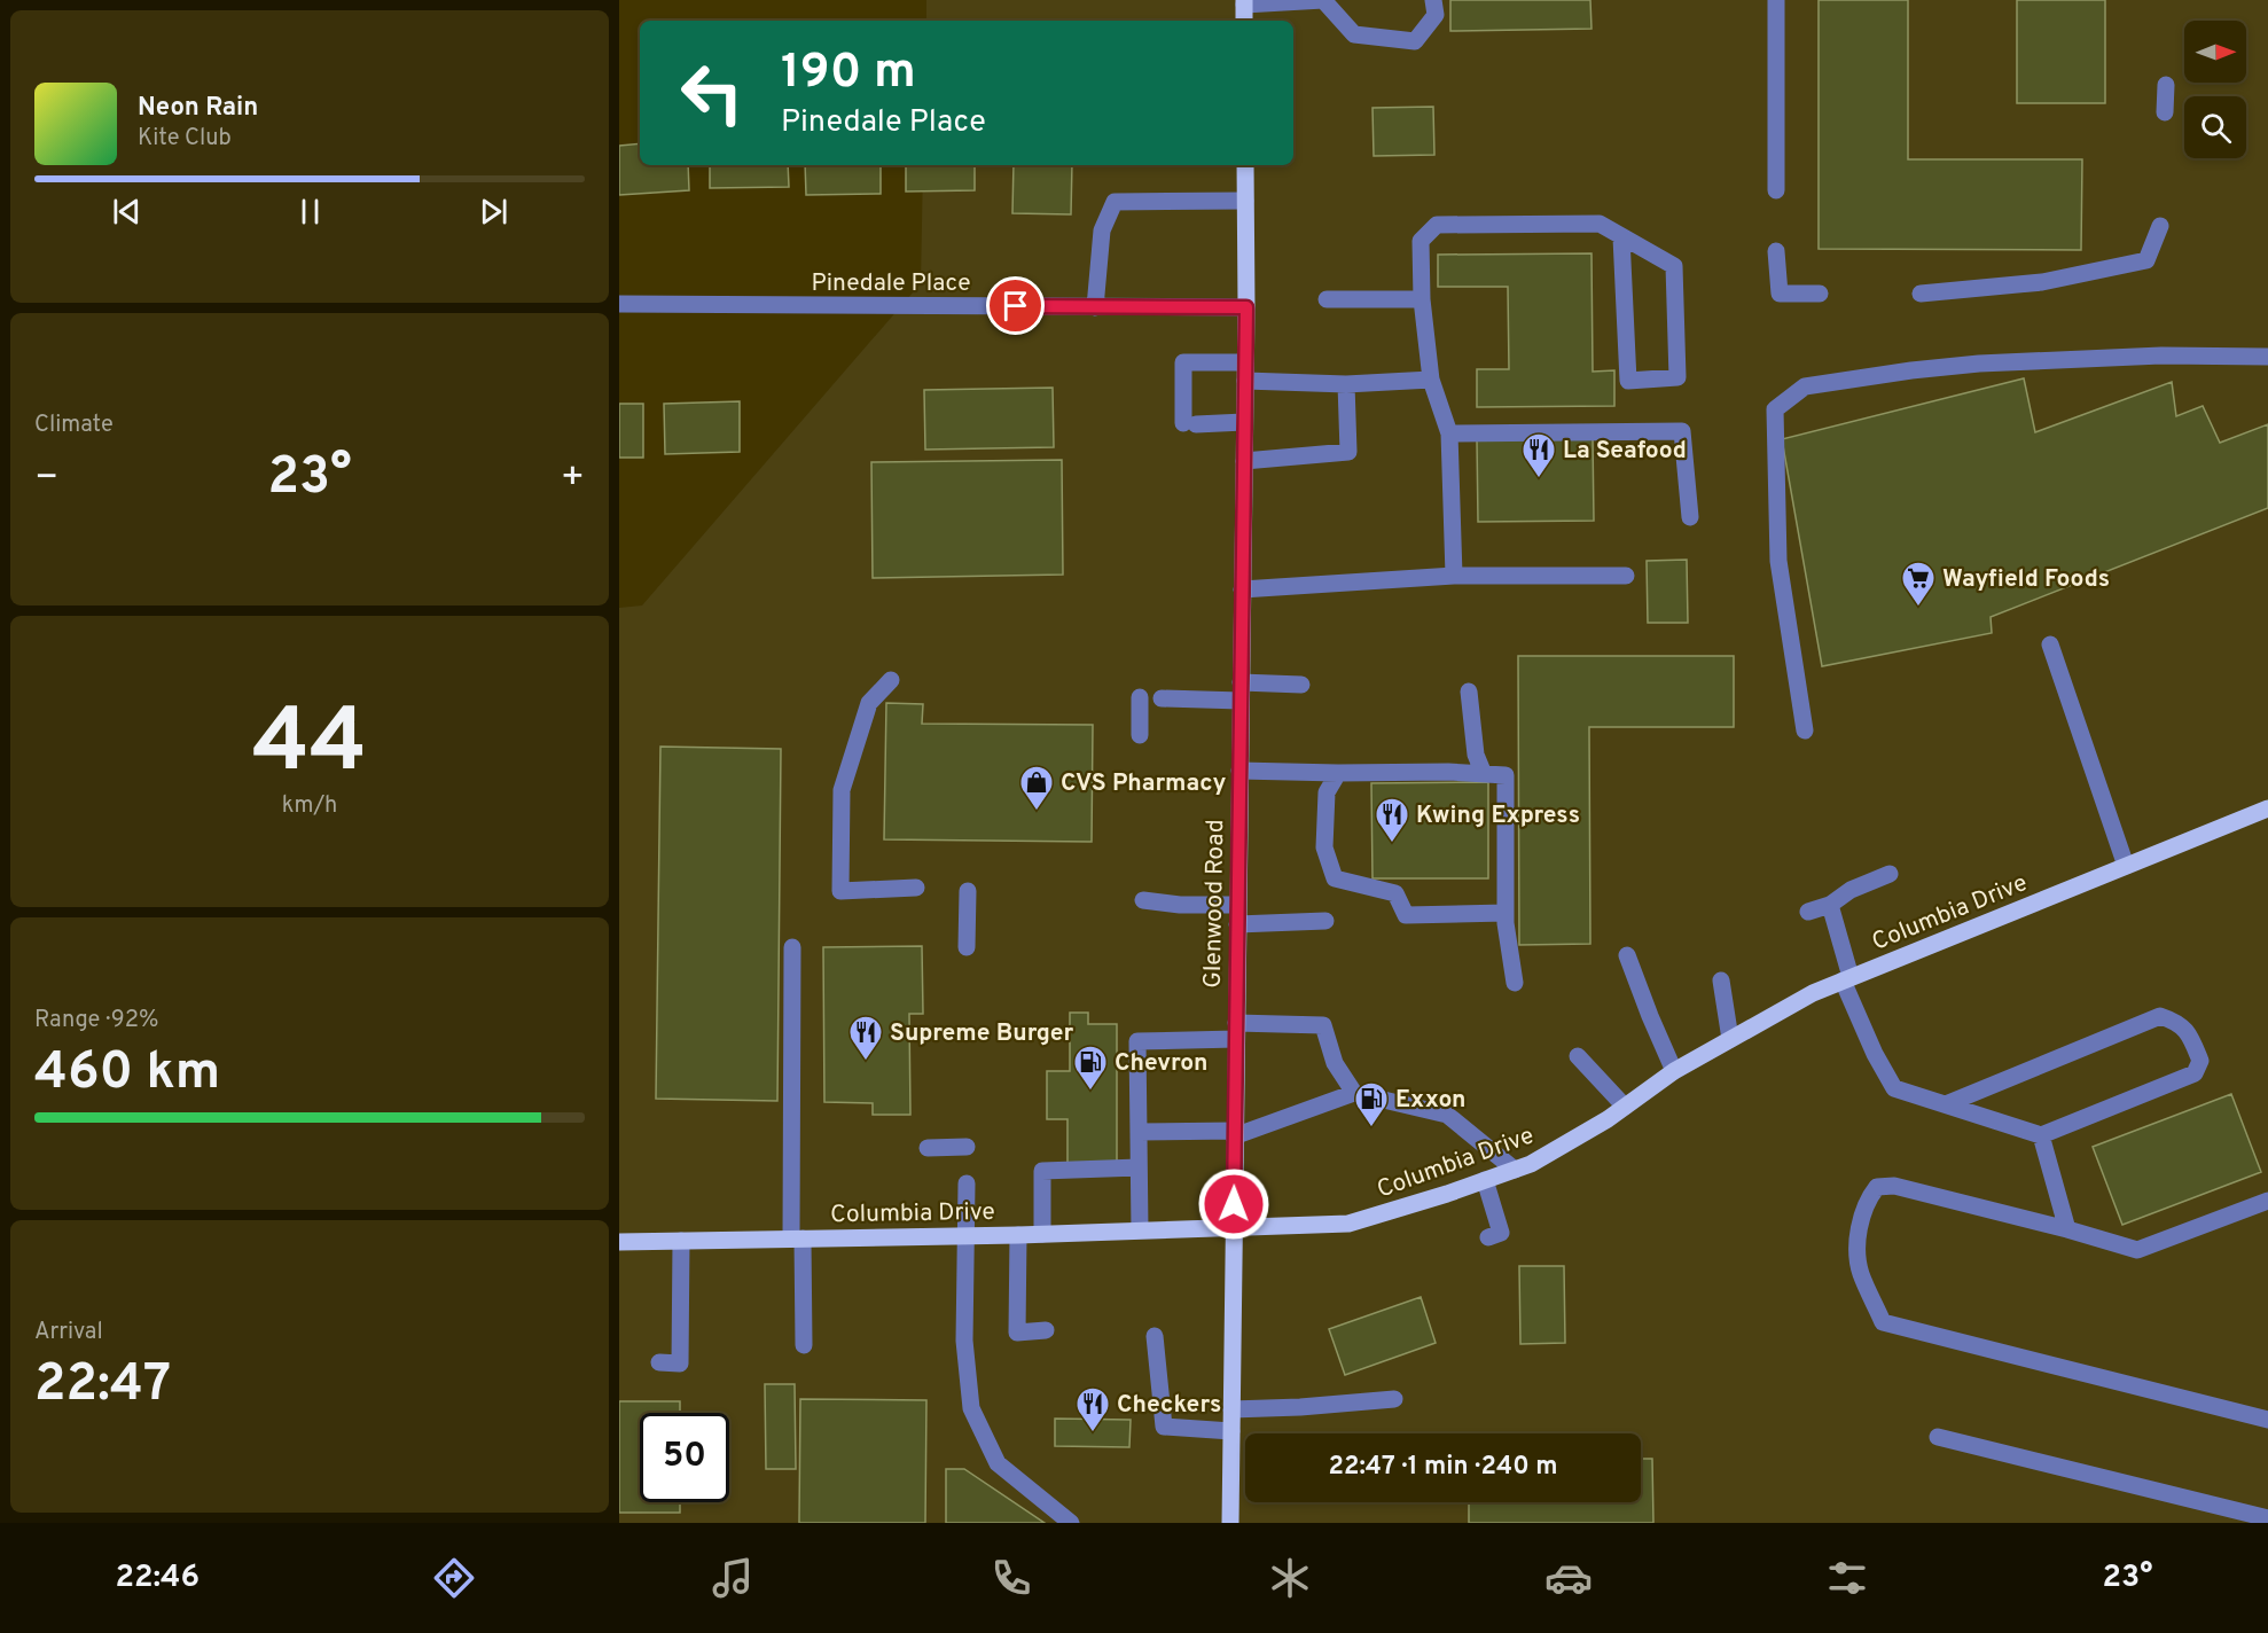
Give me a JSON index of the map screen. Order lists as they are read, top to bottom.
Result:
{
  "streets": {
    "main road": ["Glenwood Road", "Columbia Drive"],
    "street": ["Pinedale Place"]
  },
  "crossings": [
    ["Pinedale Place", "Glenwood Road"],
    ["Glenwood Road", "Columbia Drive"]
  ],
  "places": {
    "restaurant": [
      "La Seafood",
      "Kwing Express",
      "Supreme Burger",
      "Checkers"
    ],
    "supermarket": ["Wayfield Foods"],
    "shop": ["CVS Pharmacy"],
    "fuel station": ["Chevron", "Exxon"]
  },
  "north": "right",
  "page": {
    "turn": ["190 m", "Pinedale Place"],
    "song": ["Neon Rain", "Kite Club"],
    "tile": [
      "Climate",
      ["44", "km/h"],
      ["Range · 92%", "460 km"],
      ["Arrival", "22:47"]
    ],
    "heat": ["−", "23°", "+"],
    "limit": "50",
    "trip": "22:47 · 1 min · 240 m",
    "tabs": ["22:46", "23°"]
  }
}
